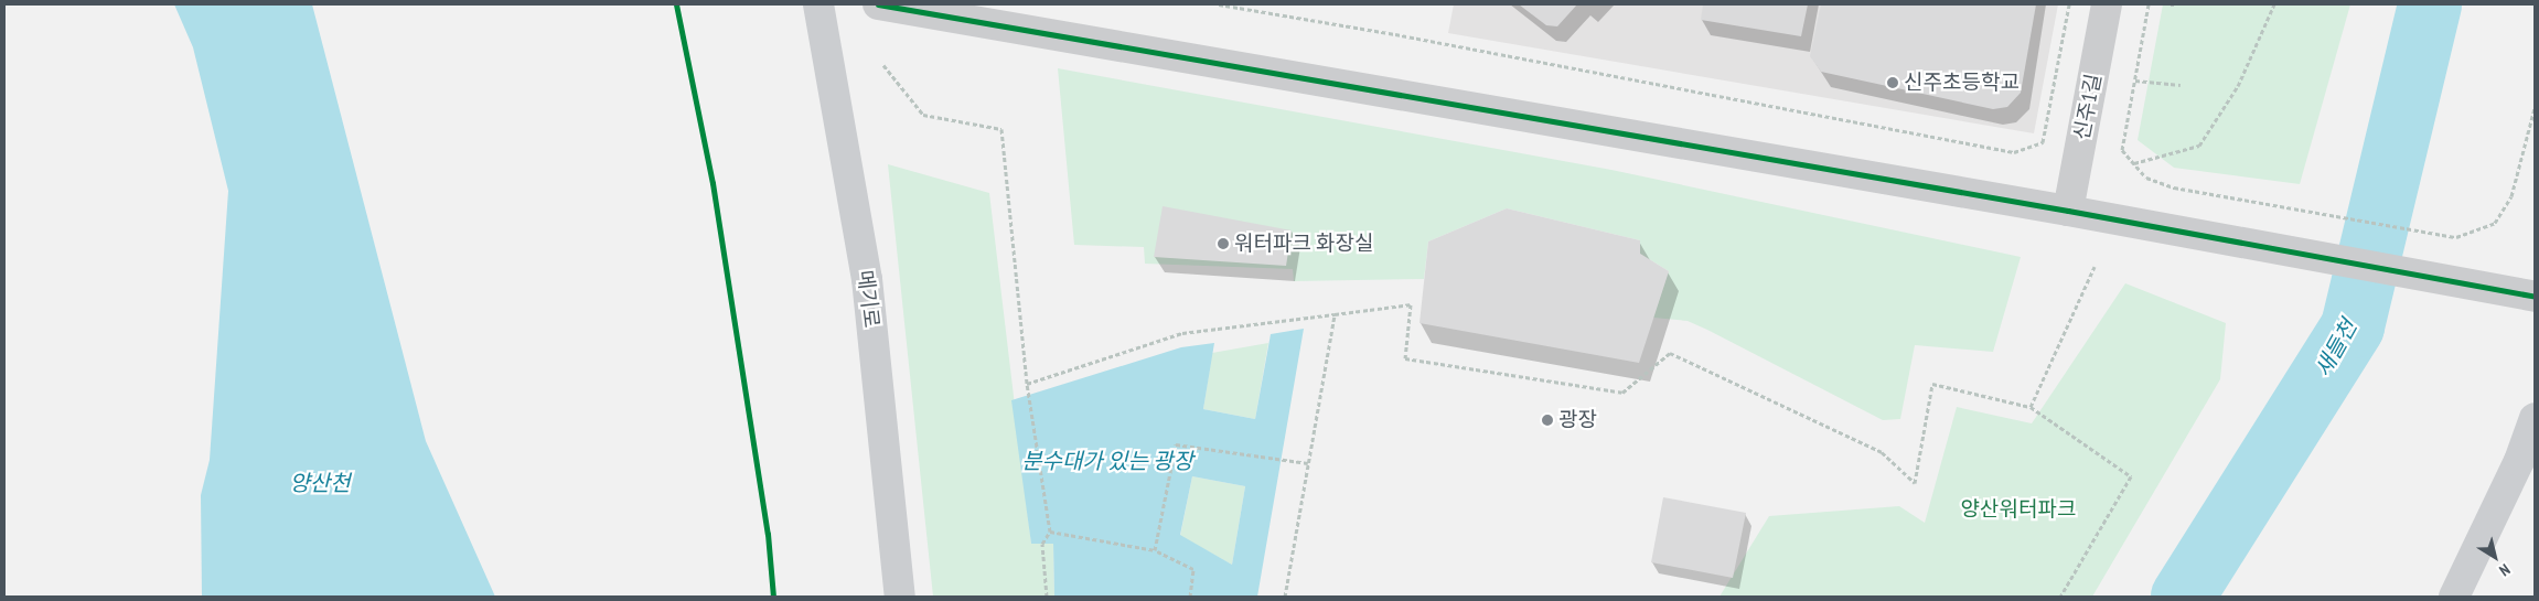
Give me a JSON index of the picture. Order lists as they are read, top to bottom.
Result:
{
  "streets": {
    "street": ["신주1길", "메기로"]
  },
  "water": ["새들천", "분수대가 있는 광장", "양산천"],
  "parks": ["양산워터파크"],
  "places": ["신주초등학교", "워터파크 화장실", "광장"],
  "north": "bottom right"
}
